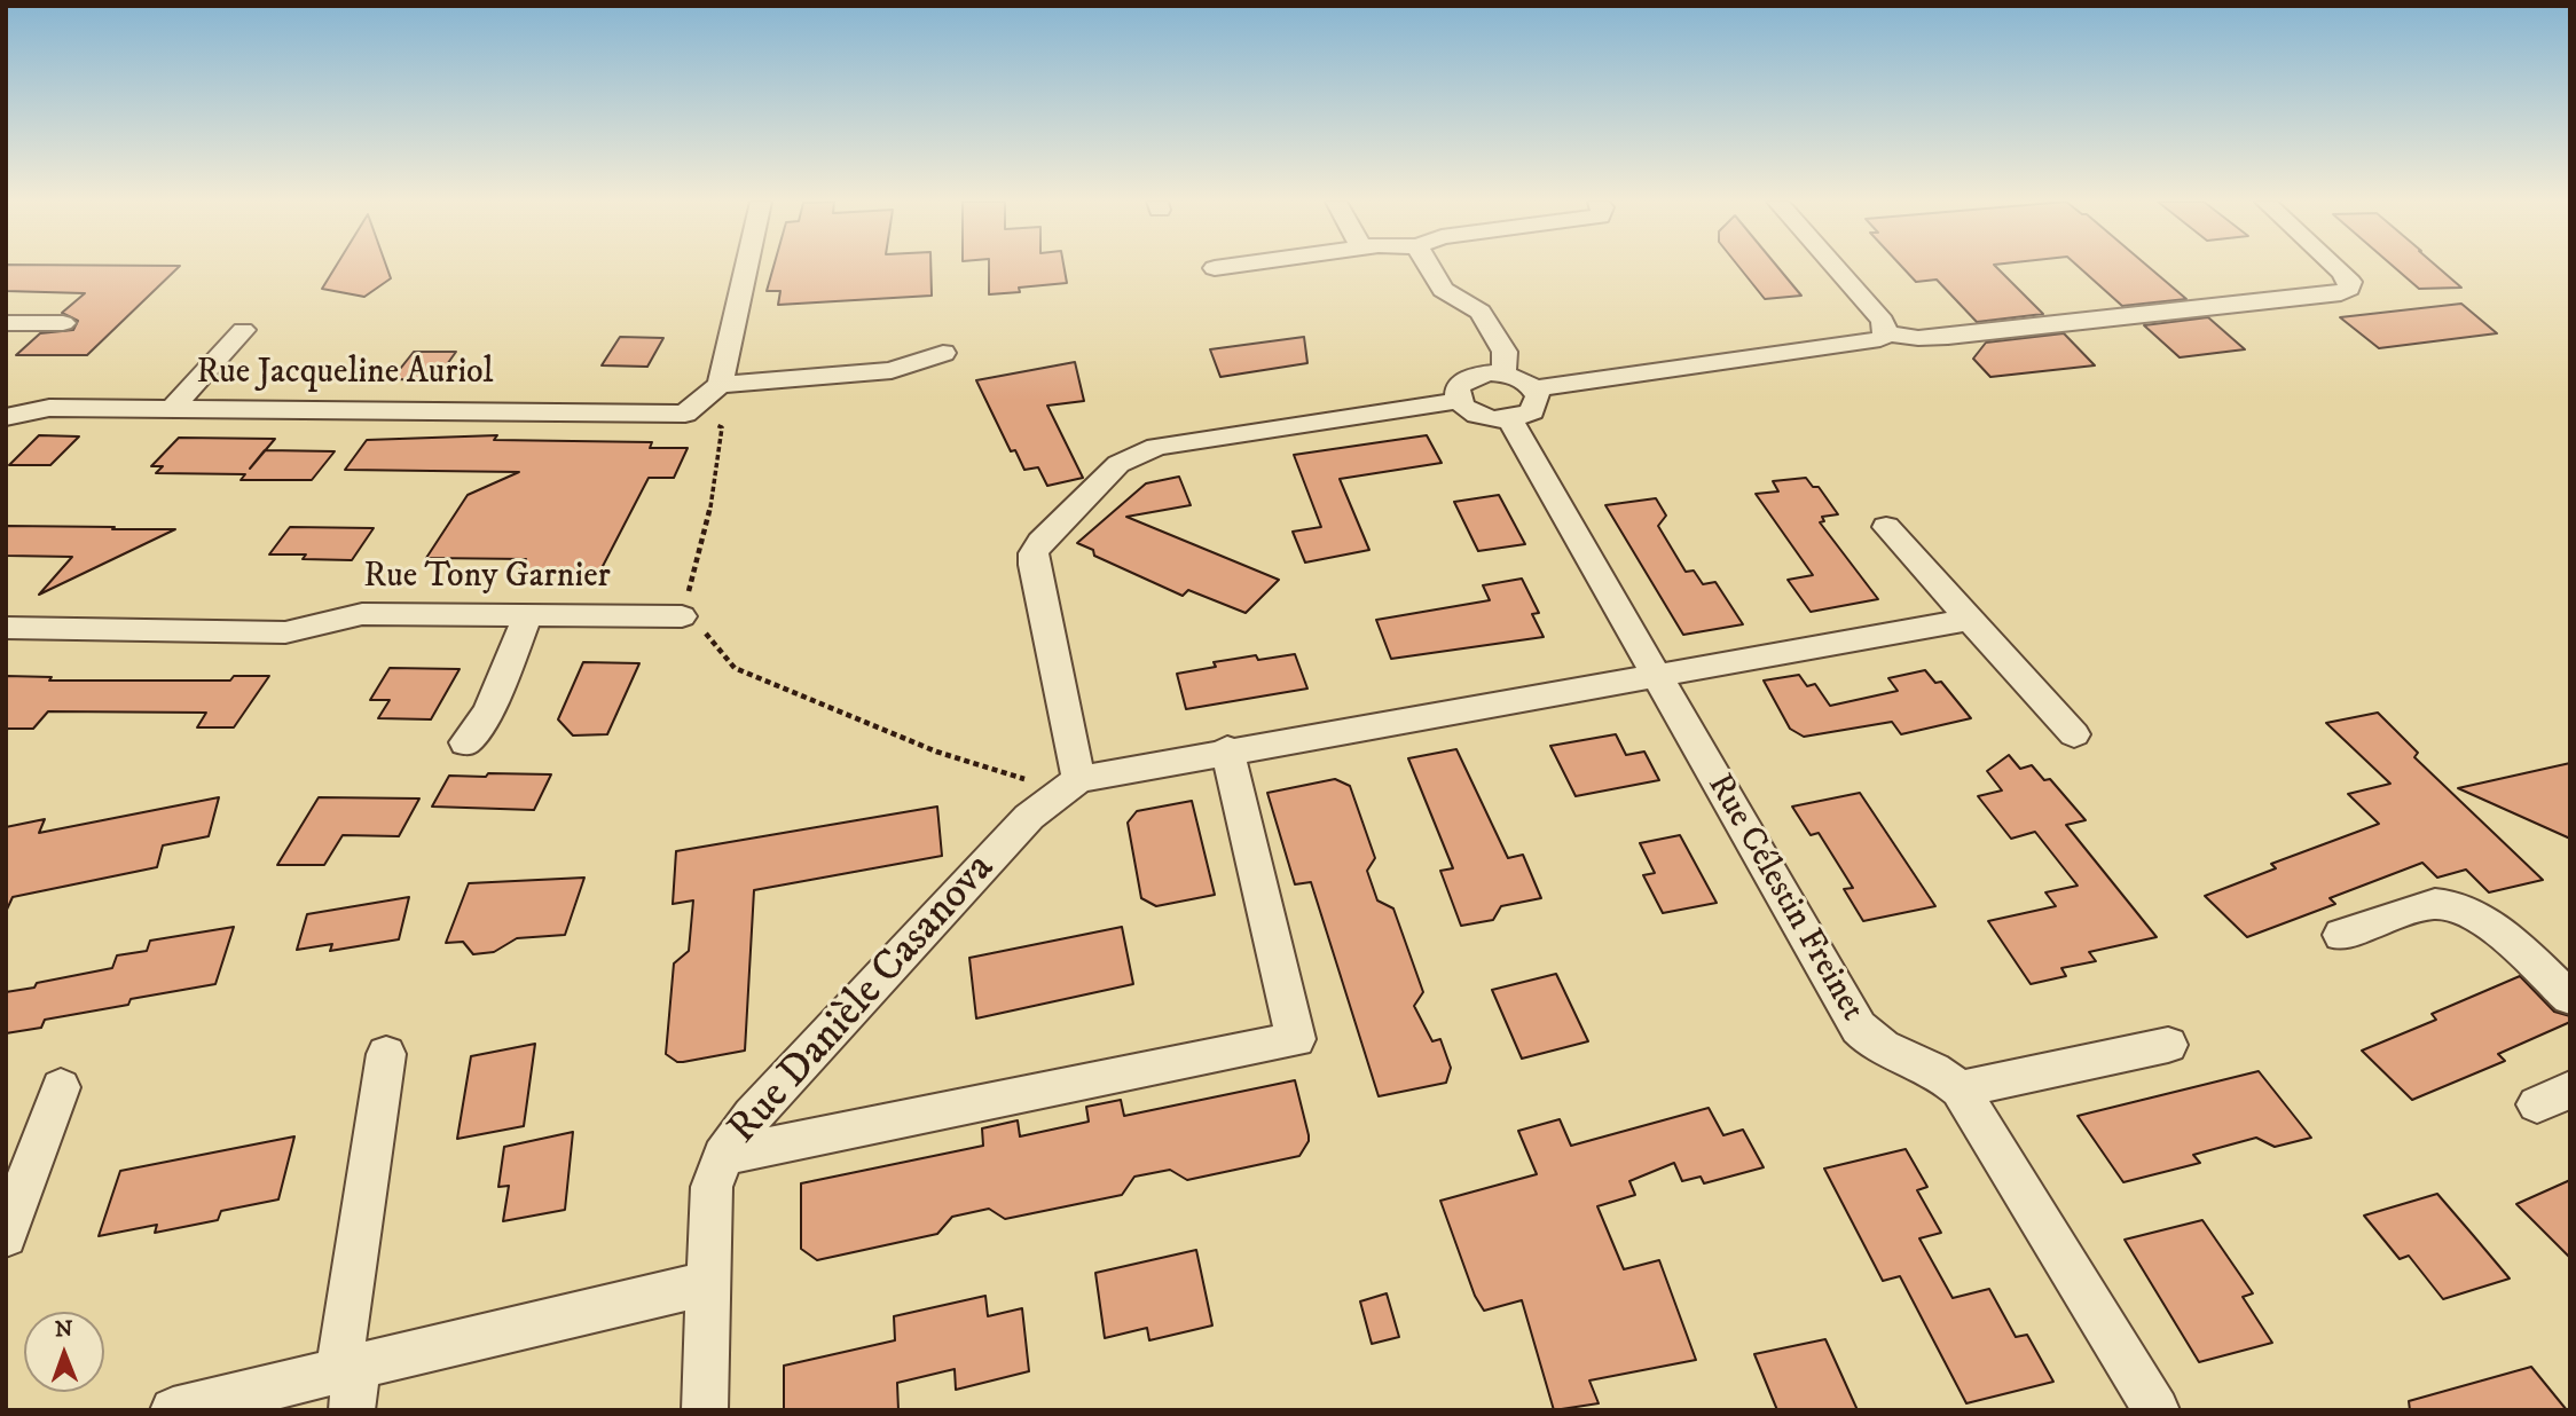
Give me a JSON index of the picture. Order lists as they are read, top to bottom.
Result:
{
  "streets": {
    "street": [
      "Rue Jacqueline Auriol",
      "Rue Tony Garnier",
      "Rue Célestin Freinet",
      "Rue Danièle Casanova"
    ]
  },
  "north": "top"
}
